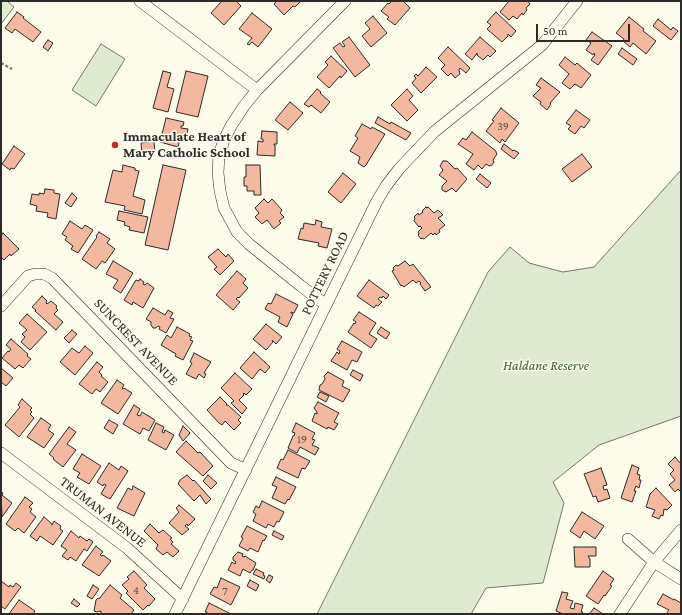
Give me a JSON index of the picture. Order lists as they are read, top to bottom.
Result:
{
  "streets": {
    "street": ["POTTERY ROAD", "SUNCREST AVENUE", "TRUMAN AVENUE"]
  },
  "crossings": [
    ["POTTERY ROAD", "SUNCREST AVENUE"],
    ["POTTERY ROAD", "TRUMAN AVENUE"]
  ],
  "parks": ["Haldane Reserve"],
  "places": ["Immaculate Heart of Mary Catholic School"],
  "house_numbers": [
    "39",
    "19",
    "4",
    "7"
  ],
  "scale_bar": "50 m"
}
